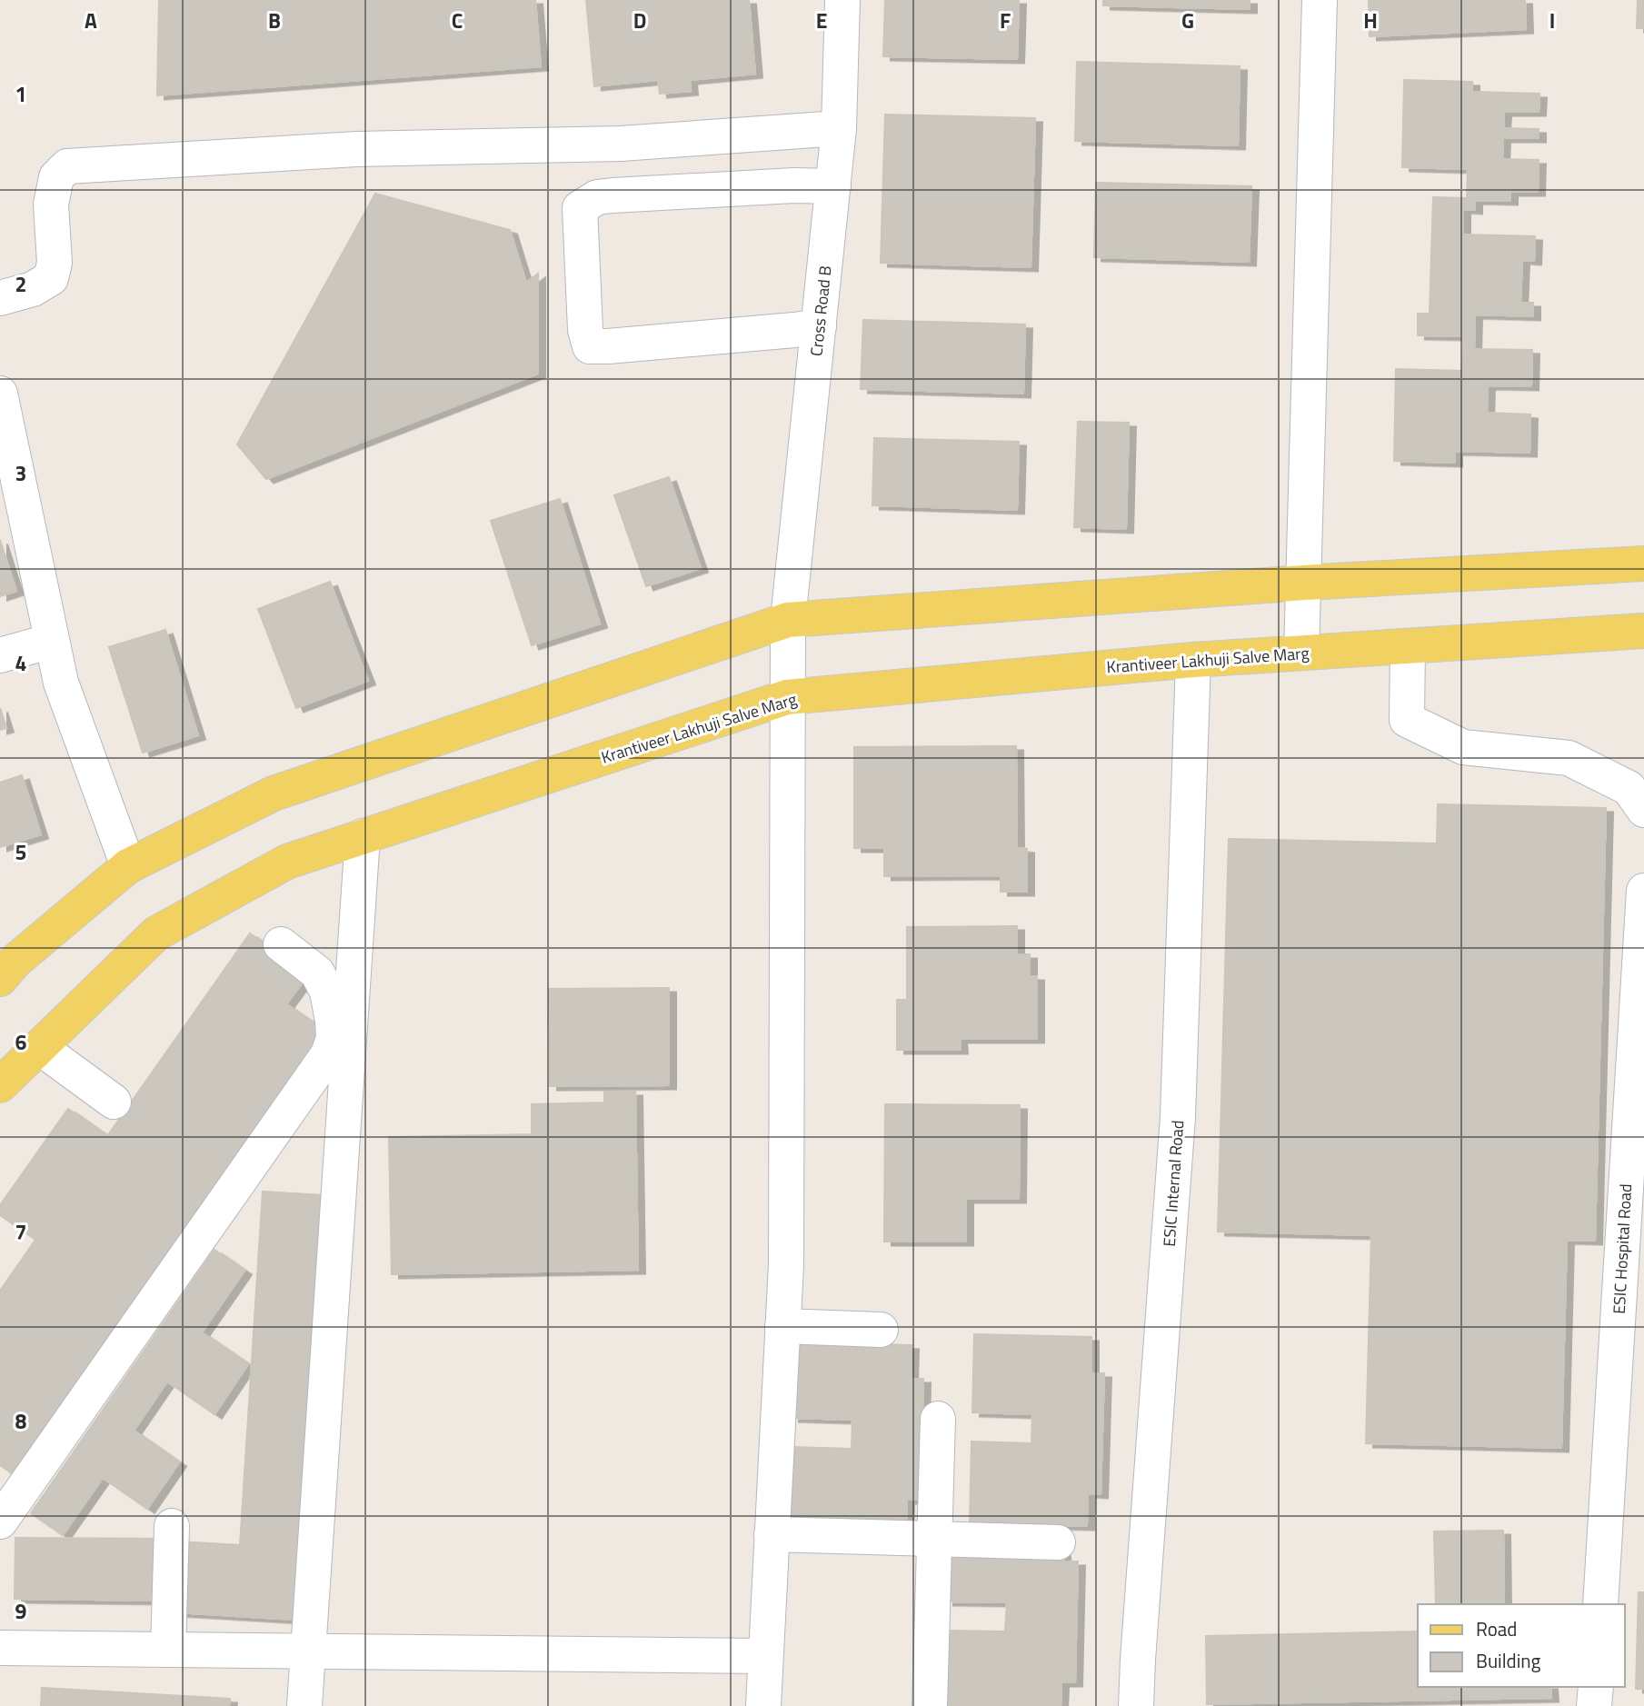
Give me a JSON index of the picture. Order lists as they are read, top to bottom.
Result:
{
  "streets": {
    "main road": ["Krantiveer Lakhuji Salve Marg"],
    "street": ["Cross Road B", "ESIC Internal Road", "ESIC Hospital Road"]
  },
  "crossings": [
    ["Cross Road B", "Krantiveer Lakhuji Salve Marg"],
    ["Krantiveer Lakhuji Salve Marg", "ESIC Internal Road"]
  ],
  "legend": ["Road", "Building"],
  "grid": {
    "columns": [
      "A",
      "B",
      "C",
      "D",
      "E",
      "F",
      "G",
      "H",
      "I"
    ],
    "rows": [
      "1",
      "2",
      "3",
      "4",
      "5",
      "6",
      "7",
      "8",
      "9"
    ]
  }
}
